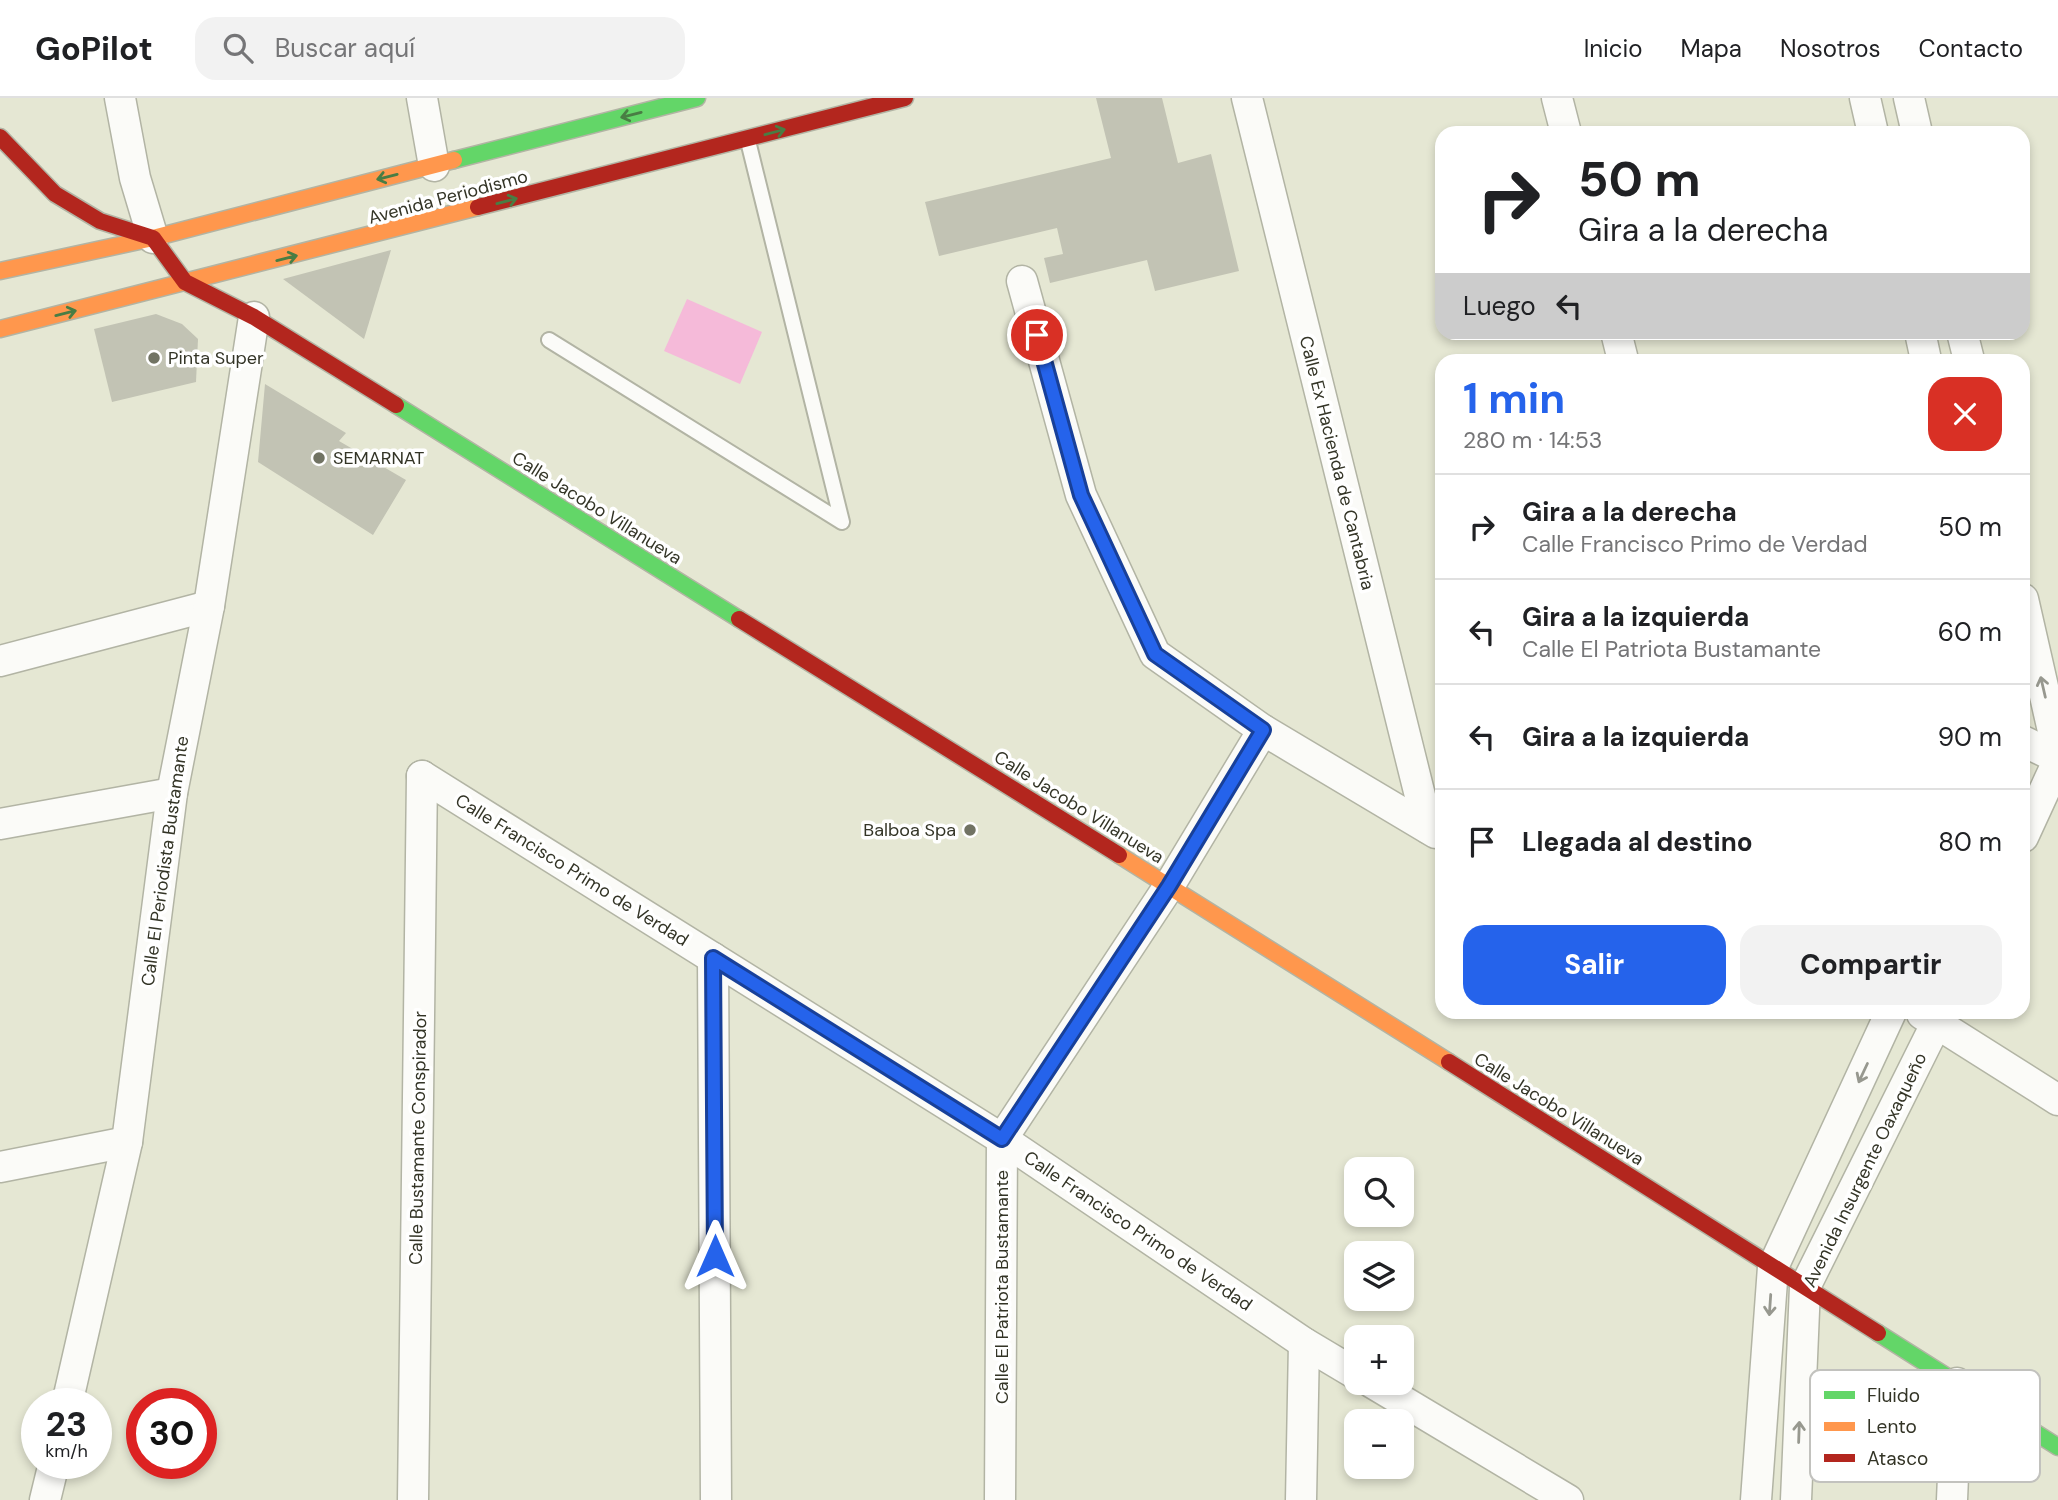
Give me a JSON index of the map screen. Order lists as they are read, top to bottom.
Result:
{
  "streets": {
    "street": [
      "Avenida Periodismo",
      "Calle Ex Hacienda de Cantabria",
      "Calle Jacobo Villanueva",
      "Calle El Periodista Bustamante",
      "Calle Francisco Primo de Verdad",
      "Calle Bustamante Conspirador",
      "Avenida Insurgente Oaxaqueño",
      "Calle El Patriota Bustamante"
    ]
  },
  "crossings": [
    ["Avenida Periodismo", "Calle Jacobo Villanueva"],
    ["Calle Jacobo Villanueva", "Calle El Periodista Bustamante"],
    ["Calle Jacobo Villanueva", "Avenida Insurgente Oaxaqueño"],
    ["Calle Francisco Primo de Verdad", "Calle Bustamante Conspirador"],
    ["Calle Francisco Primo de Verdad", "Calle El Patriota Bustamante"]
  ],
  "places": ["Pinta Super", "SEMARNAT", "Balboa Spa"],
  "legend": ["Fluido", "Lento", "Atasco"],
  "page": {
    "header": "GoPilot",
    "search": "Buscar aquí",
    "nav": [
      "Inicio",
      "Mapa",
      "Nosotros",
      "Contacto"
    ],
    "turn": ["50 m", "Gira a la derecha"],
    "then": "Luego",
    "heading": ["1 min", "280 m · 14:53"],
    "list": [
      {
        "name": "Gira a la derecha",
        "note": "Calle Francisco Primo de Verdad",
        "value": "50 m"
      },
      {
        "name": "Gira a la izquierda",
        "note": "Calle El Patriota Bustamante",
        "value": "60 m"
      },
      {
        "name": "Gira a la izquierda",
        "value": "90 m"
      },
      {
        "name": "Llegada al destino",
        "value": "80 m"
      }
    ],
    "buttons": ["Salir", "Compartir"],
    "map_buttons": ["+", "−"],
    "speed": "23 km/h",
    "limit": "30"
  }
}
